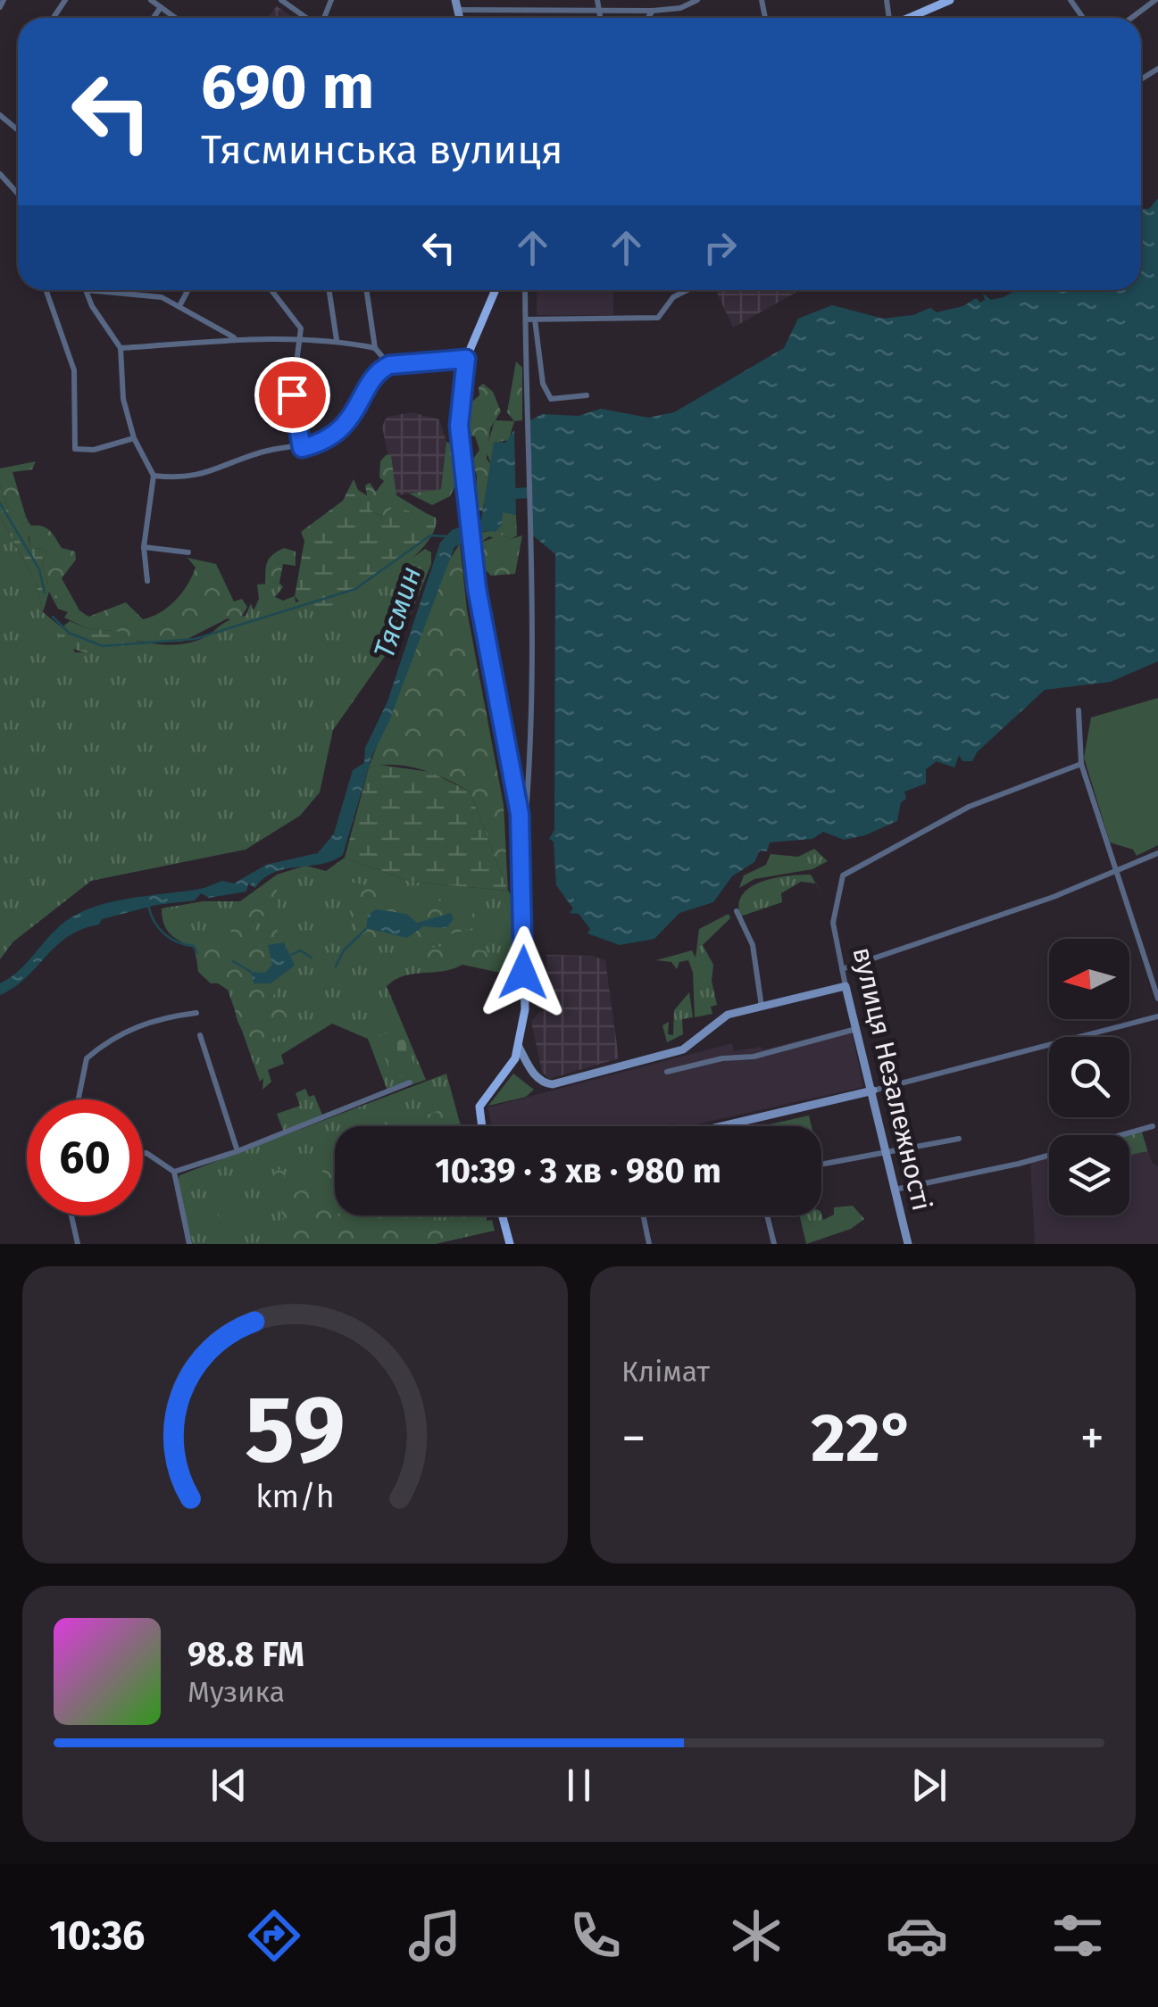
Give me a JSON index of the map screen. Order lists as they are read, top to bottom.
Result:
{
  "streets": {
    "street": ["вулиця Незалежності"]
  },
  "water": ["Тясмин"],
  "north": "left",
  "page": {
    "turn": ["690 m", "Тясминська вулиця"],
    "limit": "60",
    "trip": "10:39 · 3 хв · 980 m",
    "tile": "Клімат",
    "heat": ["−", "22°", "+"],
    "song": ["98.8 FM", "Музика"],
    "tabs": "10:36",
    "gauge": ["59", "km/h"]
  }
}
